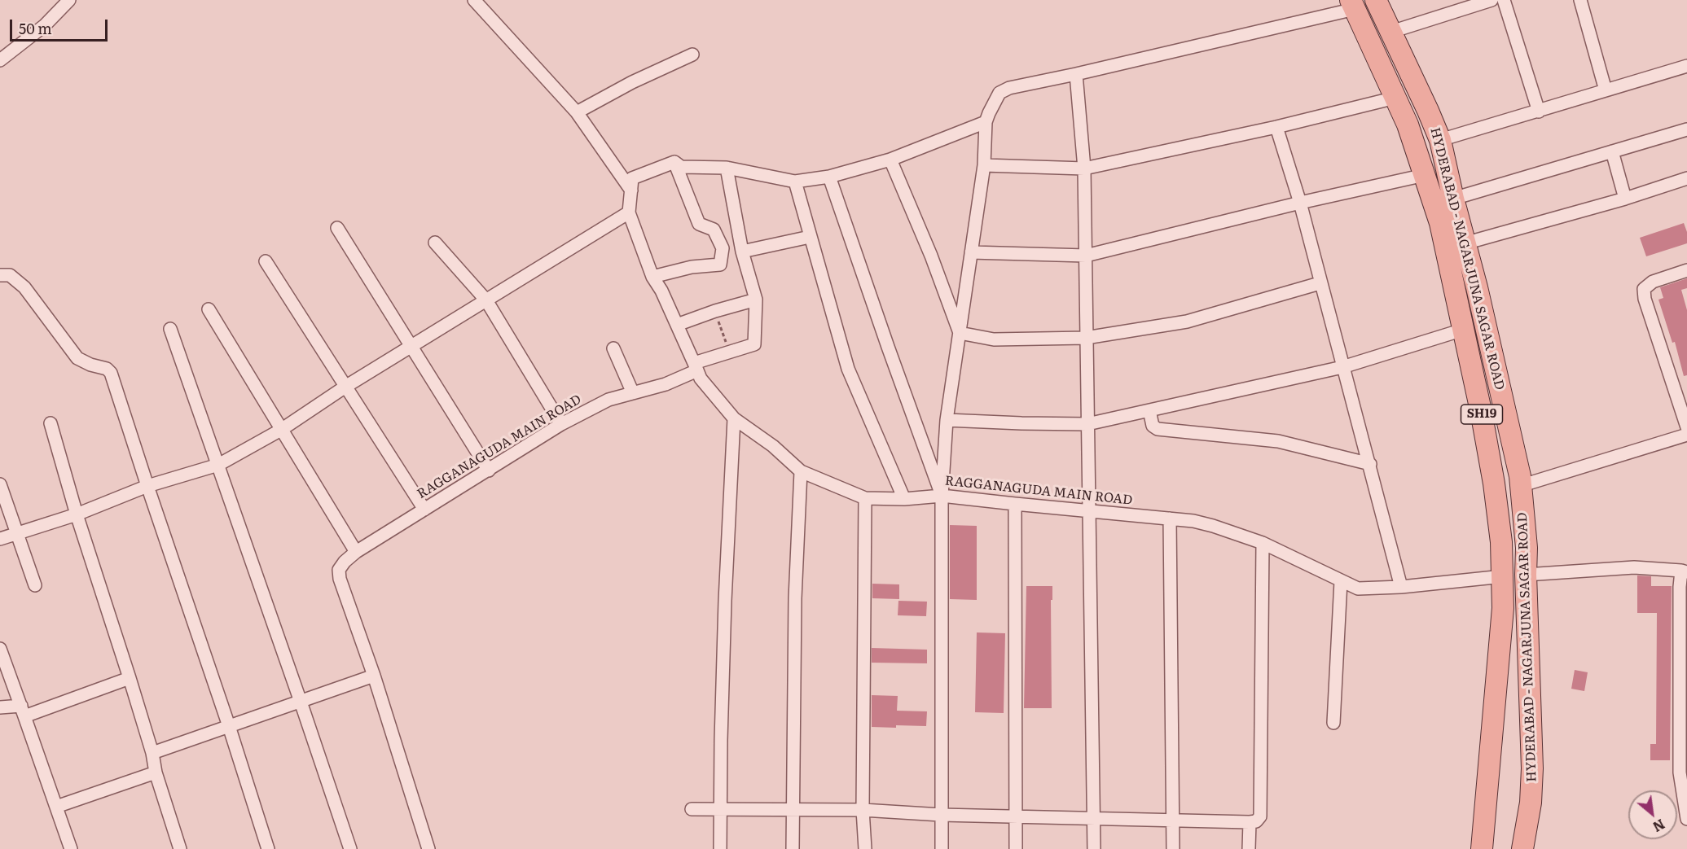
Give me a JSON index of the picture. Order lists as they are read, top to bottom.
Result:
{
  "streets": {
    "main road": ["HYDERABAD - NAGARJUNA SAGAR ROAD", "SH19"],
    "street": ["RAGGANAGUDA MAIN ROAD"]
  },
  "crossings": [
    ["HYDERABAD - NAGARJUNA SAGAR ROAD", "RAGGANAGUDA MAIN ROAD"]
  ],
  "scale_bar": "50 m",
  "north": "bottom right"
}
